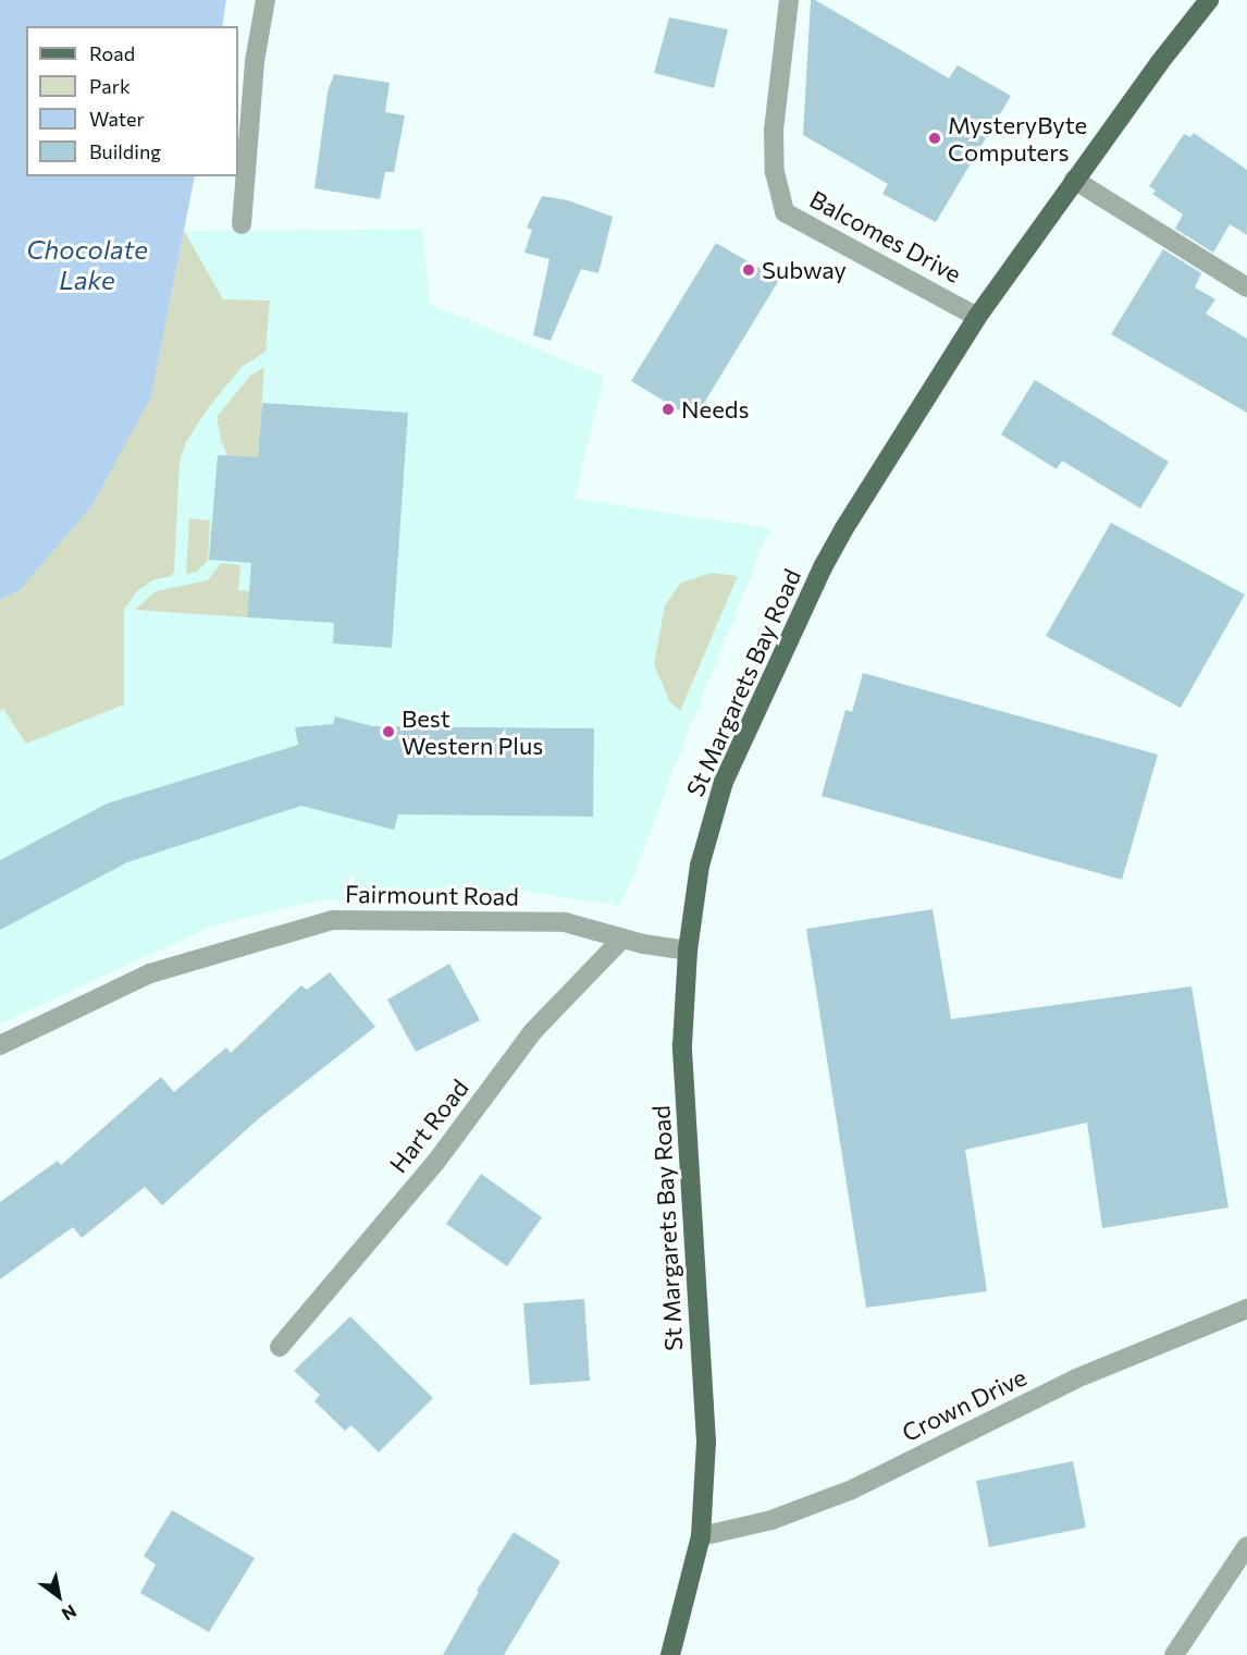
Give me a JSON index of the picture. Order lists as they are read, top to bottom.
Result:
{
  "streets": {
    "main road": ["St Margarets Bay Road"],
    "street": [
      "Balcomes Drive",
      "Fairmount Road",
      "Hart Road",
      "Crown Drive"
    ]
  },
  "crossings": [
    ["Balcomes Drive", "St Margarets Bay Road"],
    ["St Margarets Bay Road", "Fairmount Road"],
    ["St Margarets Bay Road", "Crown Drive"],
    ["Fairmount Road", "Hart Road"]
  ],
  "water": ["Chocolate Lake"],
  "places": [
    "MysteryByte Computers",
    "Subway",
    "Needs",
    "Best Western Plus"
  ],
  "legend": [
    "Road",
    "Park",
    "Water",
    "Building"
  ],
  "north": "bottom right"
}
